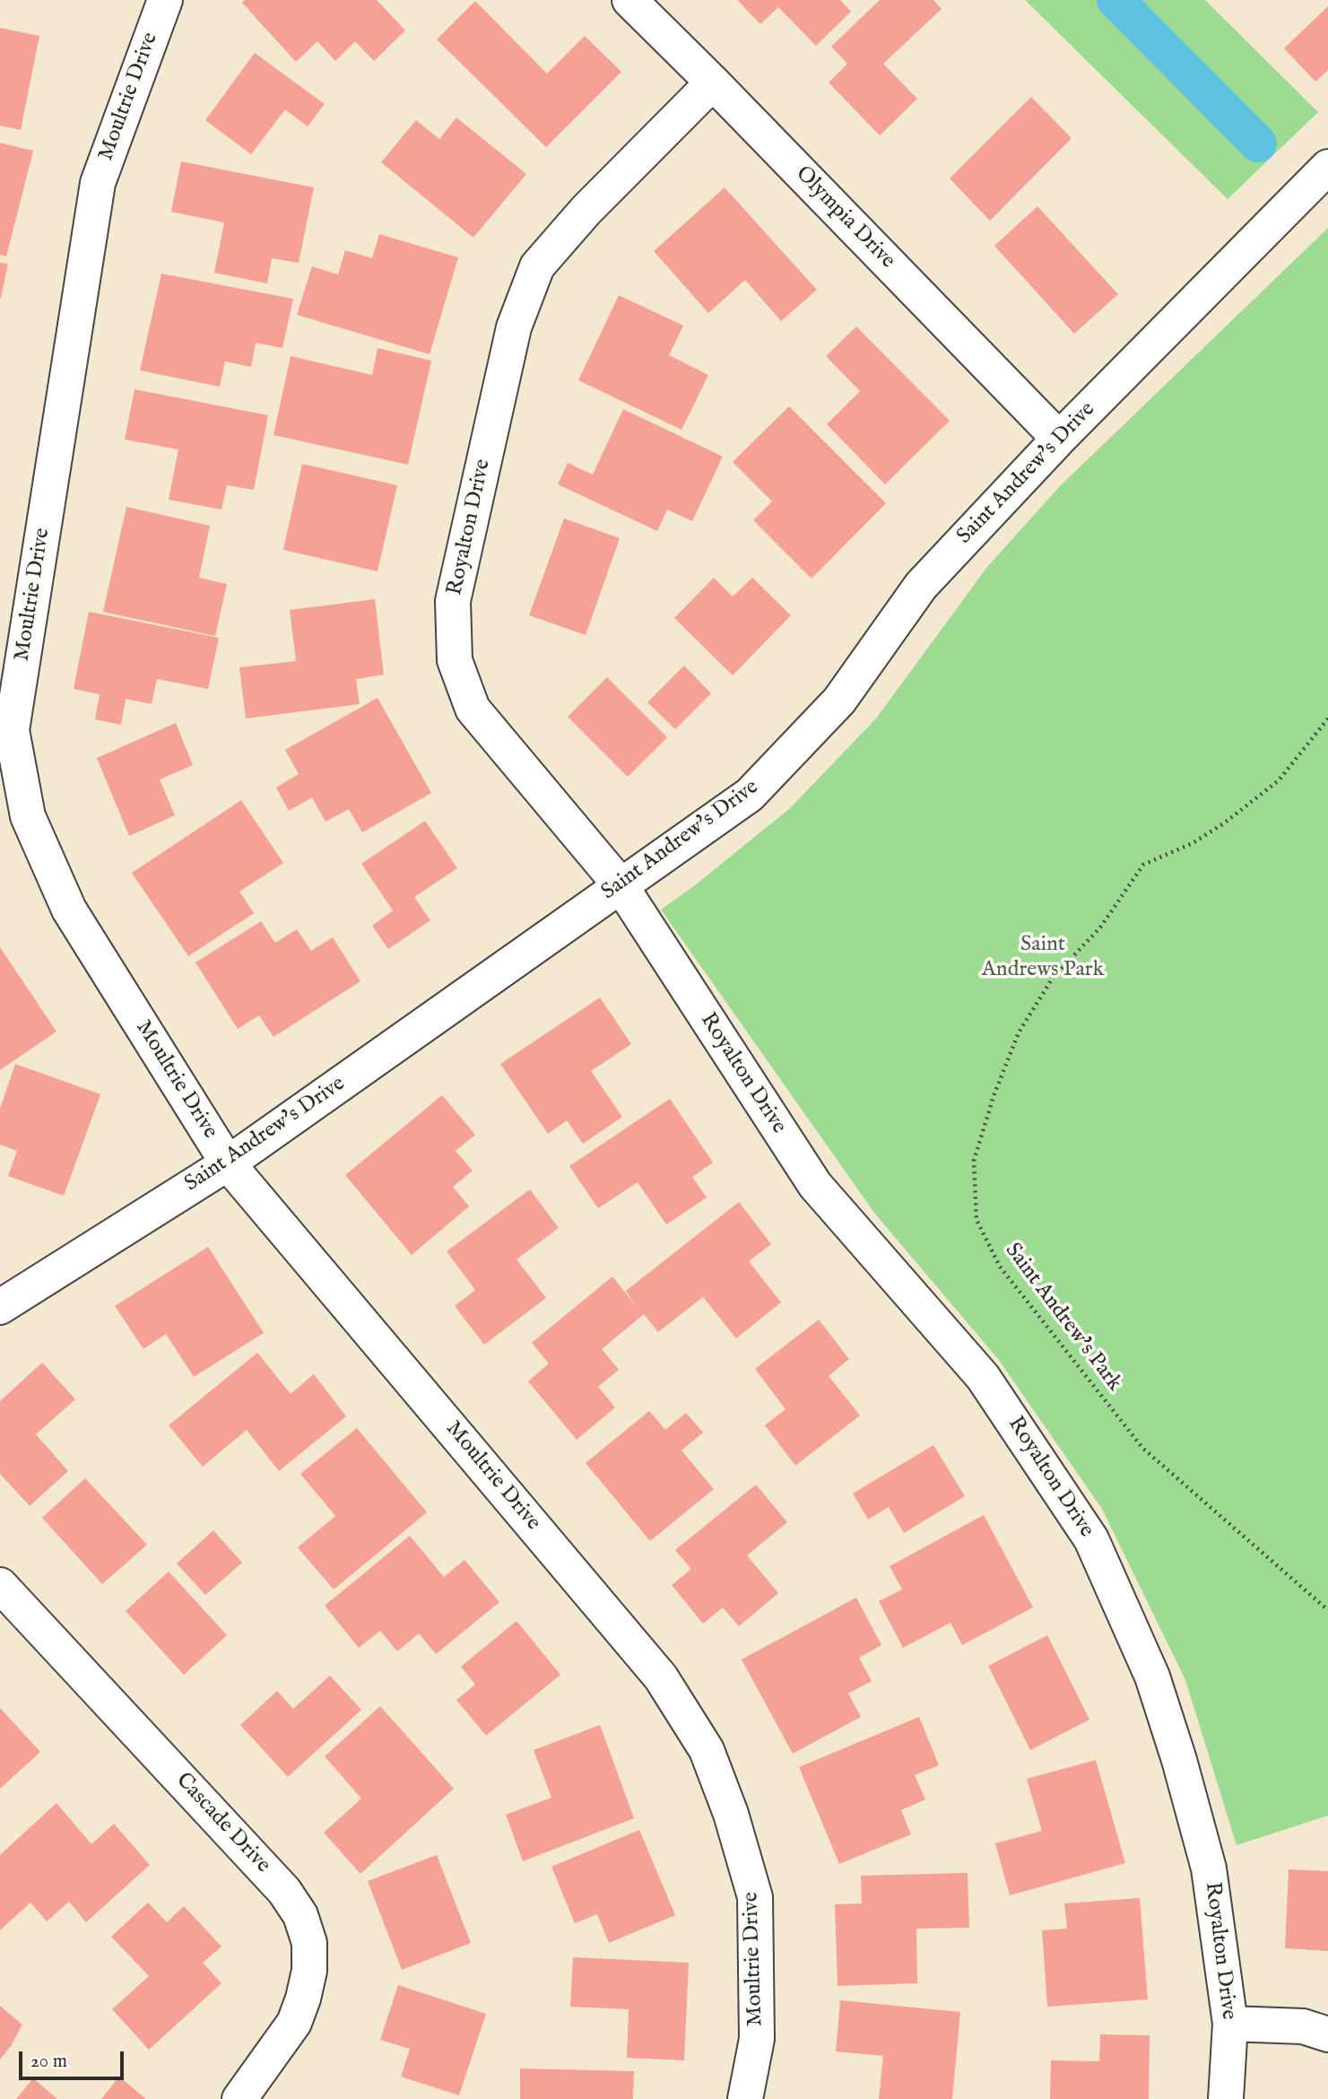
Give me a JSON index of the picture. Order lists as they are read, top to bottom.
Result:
{
  "streets": {
    "street": [
      "Moultrie Drive",
      "Olympia Drive",
      "Saint Andrew's Drive",
      "Royalton Drive",
      "Cascade Drive"
    ],
    "path": ["Saint Andrew's Park"]
  },
  "crossings": [
    ["Moultrie Drive", "Saint Andrew's Drive"],
    ["Olympia Drive", "Saint Andrew's Drive"],
    ["Olympia Drive", "Royalton Drive"],
    ["Saint Andrew's Drive", "Royalton Drive"]
  ],
  "parks": ["Saint Andrews Park"],
  "scale_bar": "20 m"
}
